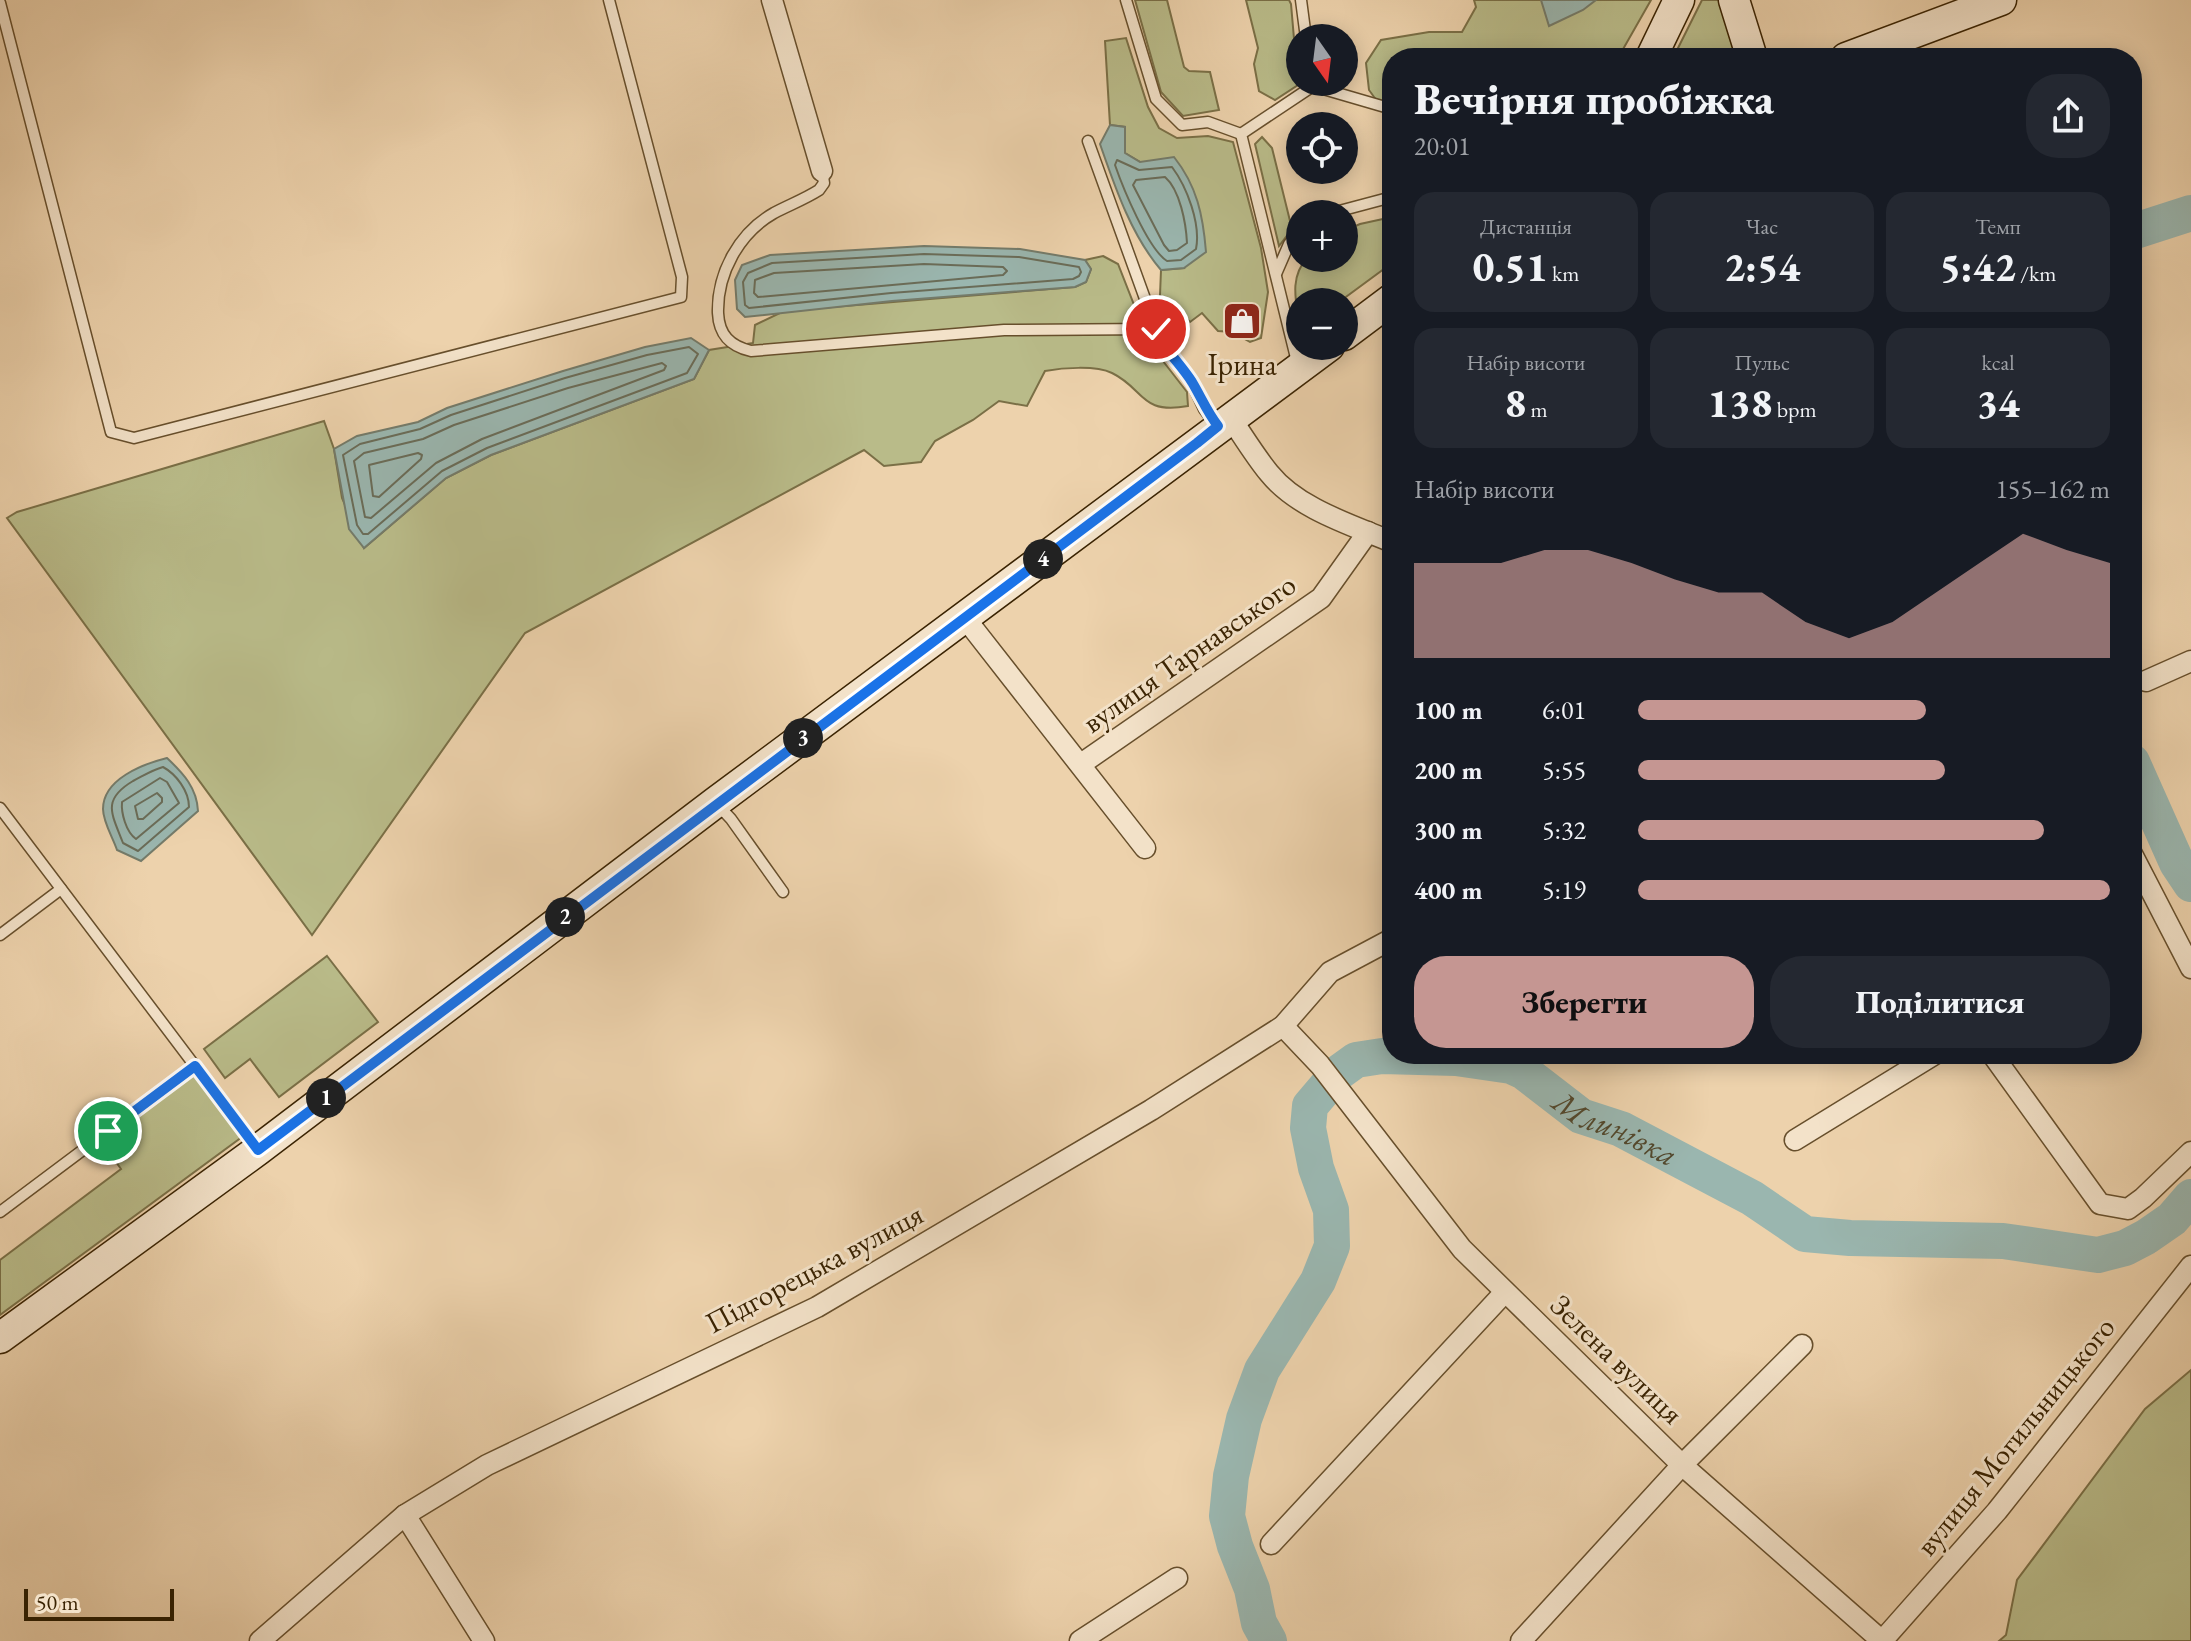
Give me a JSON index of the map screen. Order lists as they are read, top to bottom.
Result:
{
  "streets": {
    "street": [
      "вулиця Тарнавського",
      "Підгорецька вулиця",
      "Зелена вулиця",
      "вулиця Могильницького"
    ]
  },
  "crossings": [
    ["Підгорецька вулиця", "Зелена вулиця"],
    ["Зелена вулиця", "вулиця Могильницького"]
  ],
  "water": ["Млинівка"],
  "places": {
    "shop": ["Ірина"]
  },
  "scale_bar": "50 m",
  "north": "bottom",
  "page": {
    "map_buttons": ["+", "−"],
    "heading": ["Вечірня пробіжка", "20:01"],
    "stats": [
      ["Дистанція", "0.51 km"],
      ["Час", "2:54"],
      ["Темп", "5:42 /km"],
      ["Набір висоти", "8 m"],
      ["Пульс", "138 bpm"],
      ["kcal", "34"]
    ],
    "chart": ["Набір висоти", "155–162 m"],
    "pins": [
      "4",
      "3",
      "2",
      "1"
    ],
    "list": [
      {
        "name": "100 m",
        "note": "6:01"
      },
      {
        "name": "200 m",
        "note": "5:55"
      },
      {
        "name": "300 m",
        "note": "5:32"
      },
      {
        "name": "400 m",
        "note": "5:19"
      }
    ],
    "buttons": ["Зберегти", "Поділитися"],
    "scale": "50 m"
  }
}
